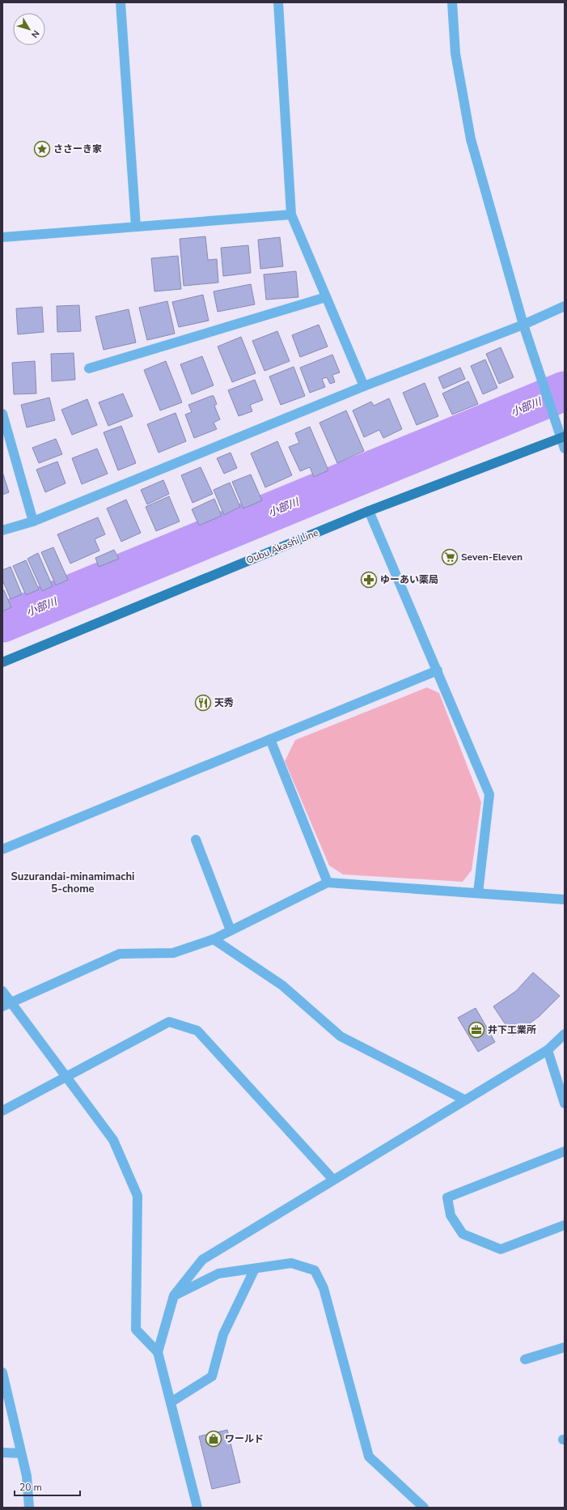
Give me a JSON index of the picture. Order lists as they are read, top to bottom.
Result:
{
  "streets": {
    "main road": ["Oubu Akashi Line"]
  },
  "districts": ["Suzurandai-minamimachi 5-chome"],
  "water": ["小部川"],
  "places": {
    "place": ["ささーき家"],
    "supermarket": ["Seven-Eleven"],
    "pharmacy": ["ゆーあい薬局"],
    "restaurant": ["天秀"],
    "office": ["井下工業所"],
    "shop": ["ワールド"]
  },
  "scale_bar": "20 m",
  "north": "bottom right"
}
